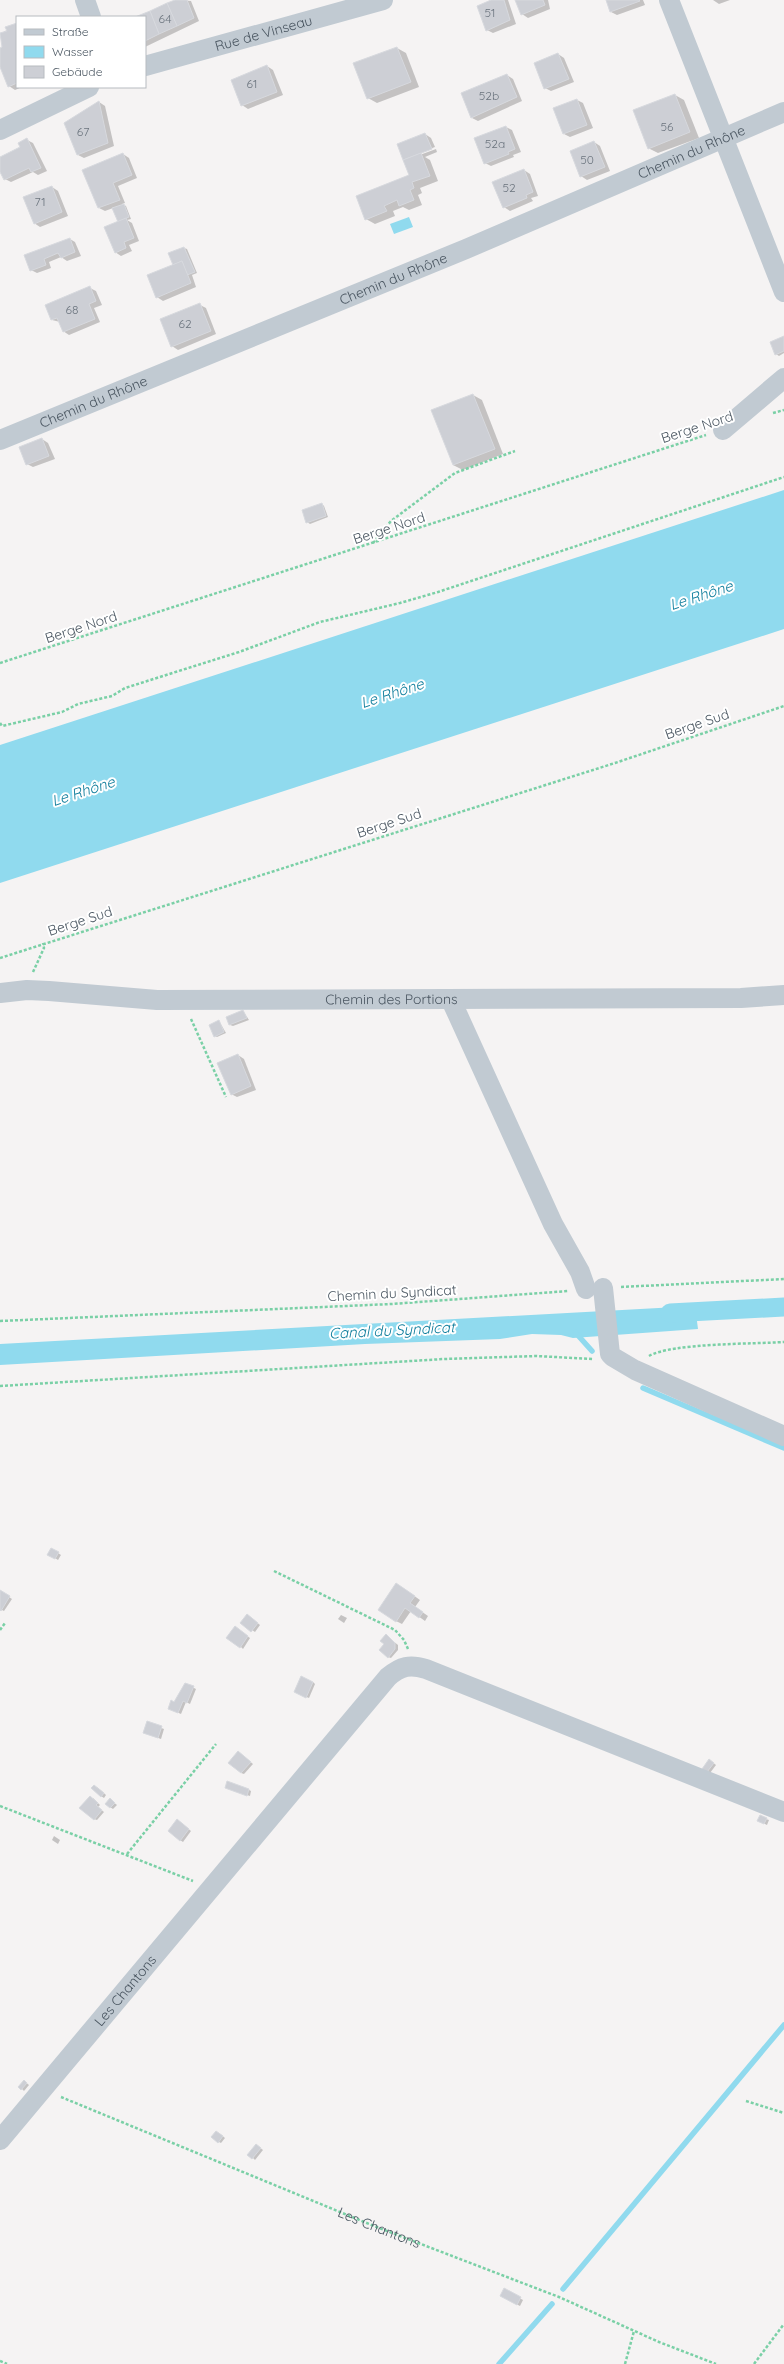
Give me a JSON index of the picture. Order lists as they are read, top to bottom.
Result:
{
  "streets": {
    "street": [
      "Rue de Vinseau",
      "Chemin du Rhône",
      "Chemin des Portions",
      "Les Chantons"
    ],
    "path": ["Berge Nord", "Berge Sud", "Chemin du Syndicat"]
  },
  "water": ["Le Rhône", "Canal du Syndicat"],
  "house_numbers": [
    "51",
    "64",
    "61",
    "52b",
    "56",
    "67",
    "52a",
    "50",
    "52",
    "71",
    "68",
    "62"
  ],
  "legend": ["Straße", "Wasser", "Gebäude"]
}
